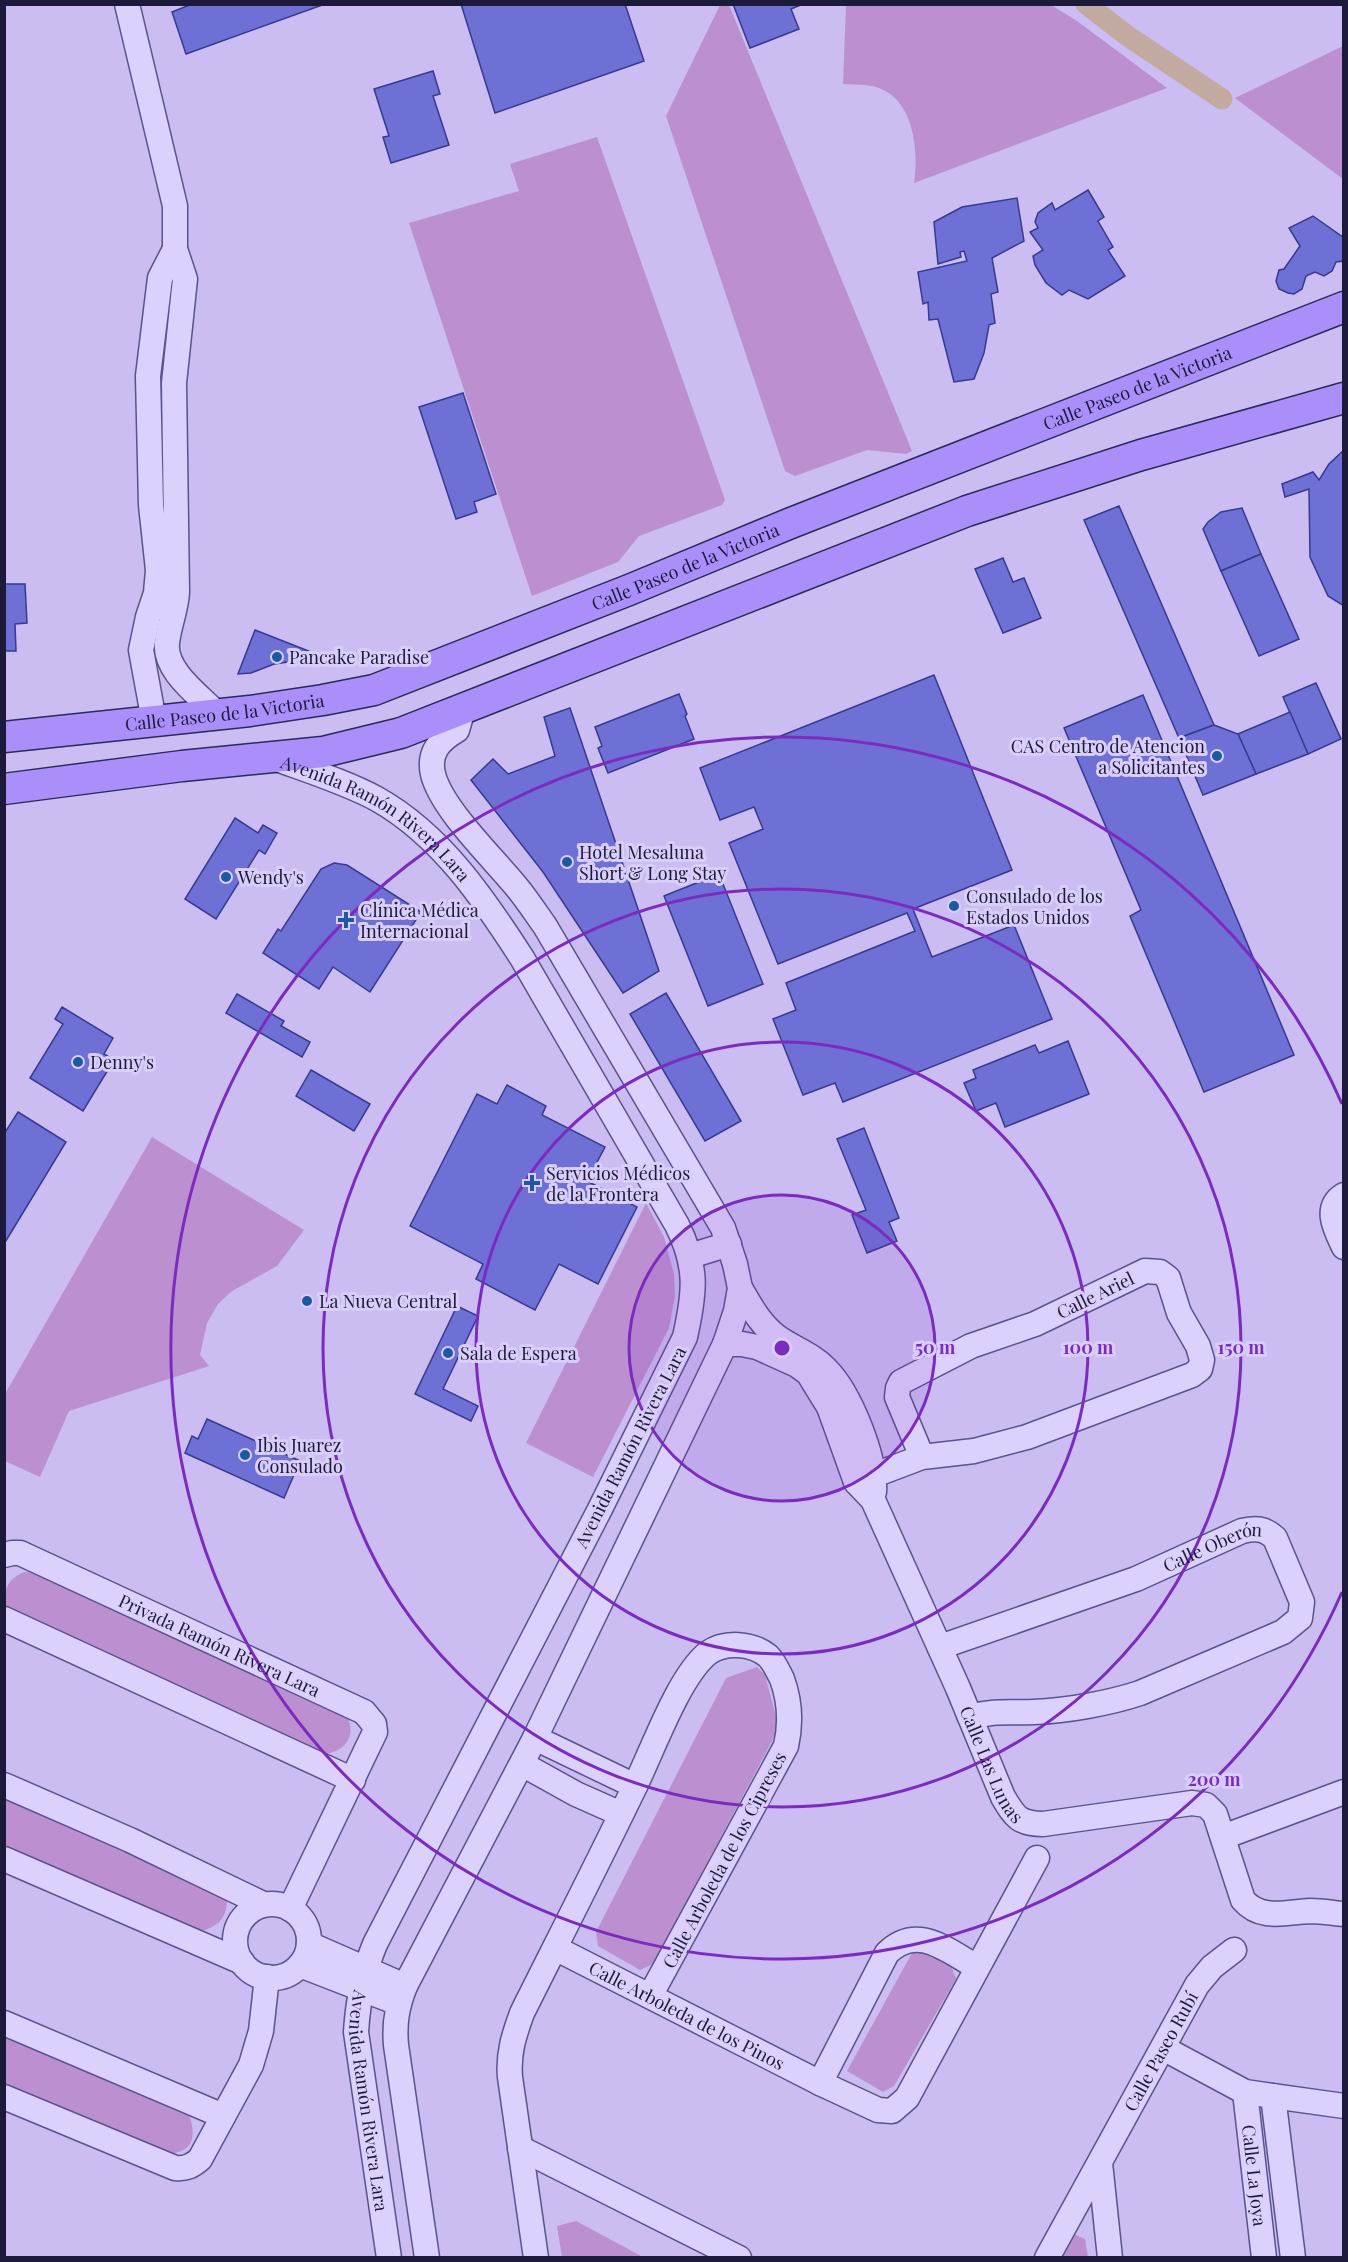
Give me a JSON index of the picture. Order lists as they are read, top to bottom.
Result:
{
  "streets": {
    "main road": ["Calle Paseo de la Victoria"],
    "street": [
      "Avenida Ramón Rivera Lara",
      "Calle Ariel",
      "Calle Oberón",
      "Privada Ramón Rivera Lara",
      "Calle Las Lunas",
      "Calle Arboleda de los Cipreses",
      "Calle Arboleda de los Pinos",
      "Calle Paseo Rubí",
      "Calle La Joya"
    ]
  },
  "crossings": [
    ["Avenida Ramón Rivera Lara", "Calle Las Lunas"],
    ["Calle Ariel", "Calle Las Lunas"],
    ["Calle Oberón", "Calle Las Lunas"],
    ["Calle Arboleda de los Cipreses", "Calle Arboleda de los Pinos"]
  ],
  "places": {
    "other": [
      "Pancake Paradise",
      "CAS Centro de Atencion a Solicitantes",
      "Hotel Mesaluna Short & Long Stay",
      "Wendy's",
      "Consulado de los Estados Unidos",
      "Denny's",
      "La Nueva Central",
      "Sala de Espera",
      "Ibis Juarez Consulado"
    ],
    "health": ["Clínica Médica Internacional", "Servicios Médicos de la Frontera"]
  },
  "rings": [
    "50 m",
    "100 m",
    "150 m",
    "200 m"
  ]
}
